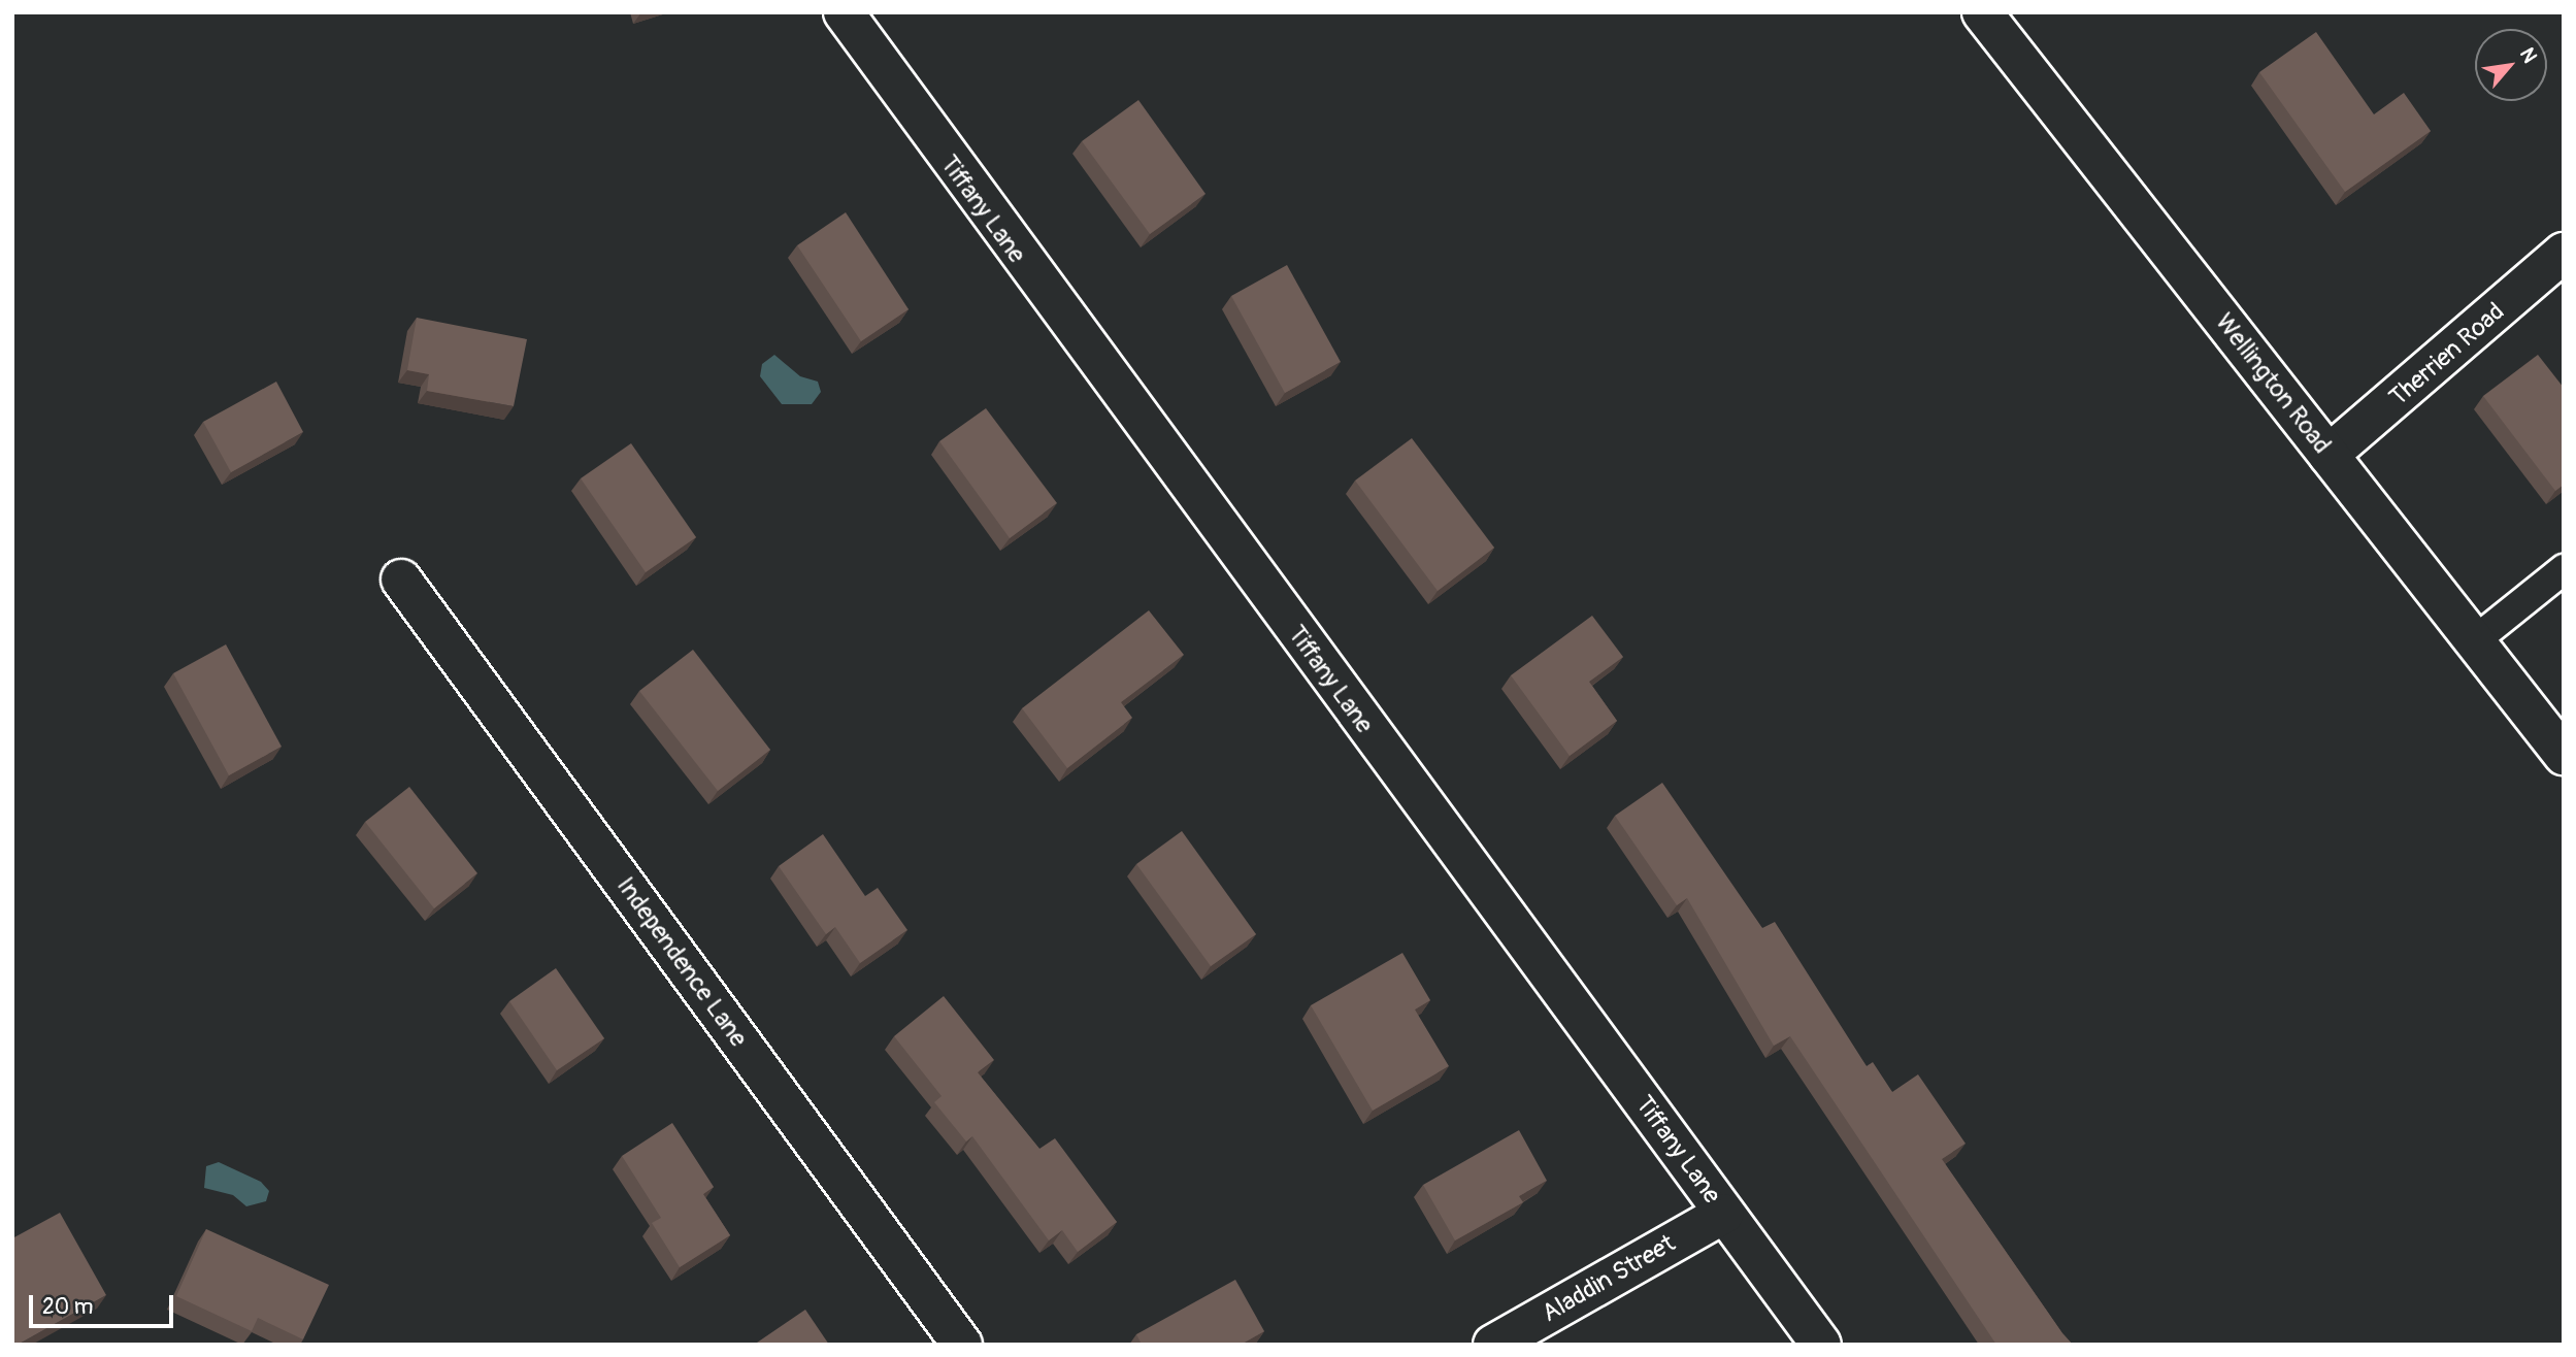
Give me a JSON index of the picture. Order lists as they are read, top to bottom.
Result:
{
  "streets": {
    "street": [
      "Tiffany Lane",
      "Therrien Road",
      "Wellington Road",
      "Independence Lane",
      "Aladdin Street"
    ]
  },
  "crossings": [
    ["Tiffany Lane", "Aladdin Street"],
    ["Therrien Road", "Wellington Road"]
  ],
  "scale_bar": "20 m",
  "north": "top right"
}
